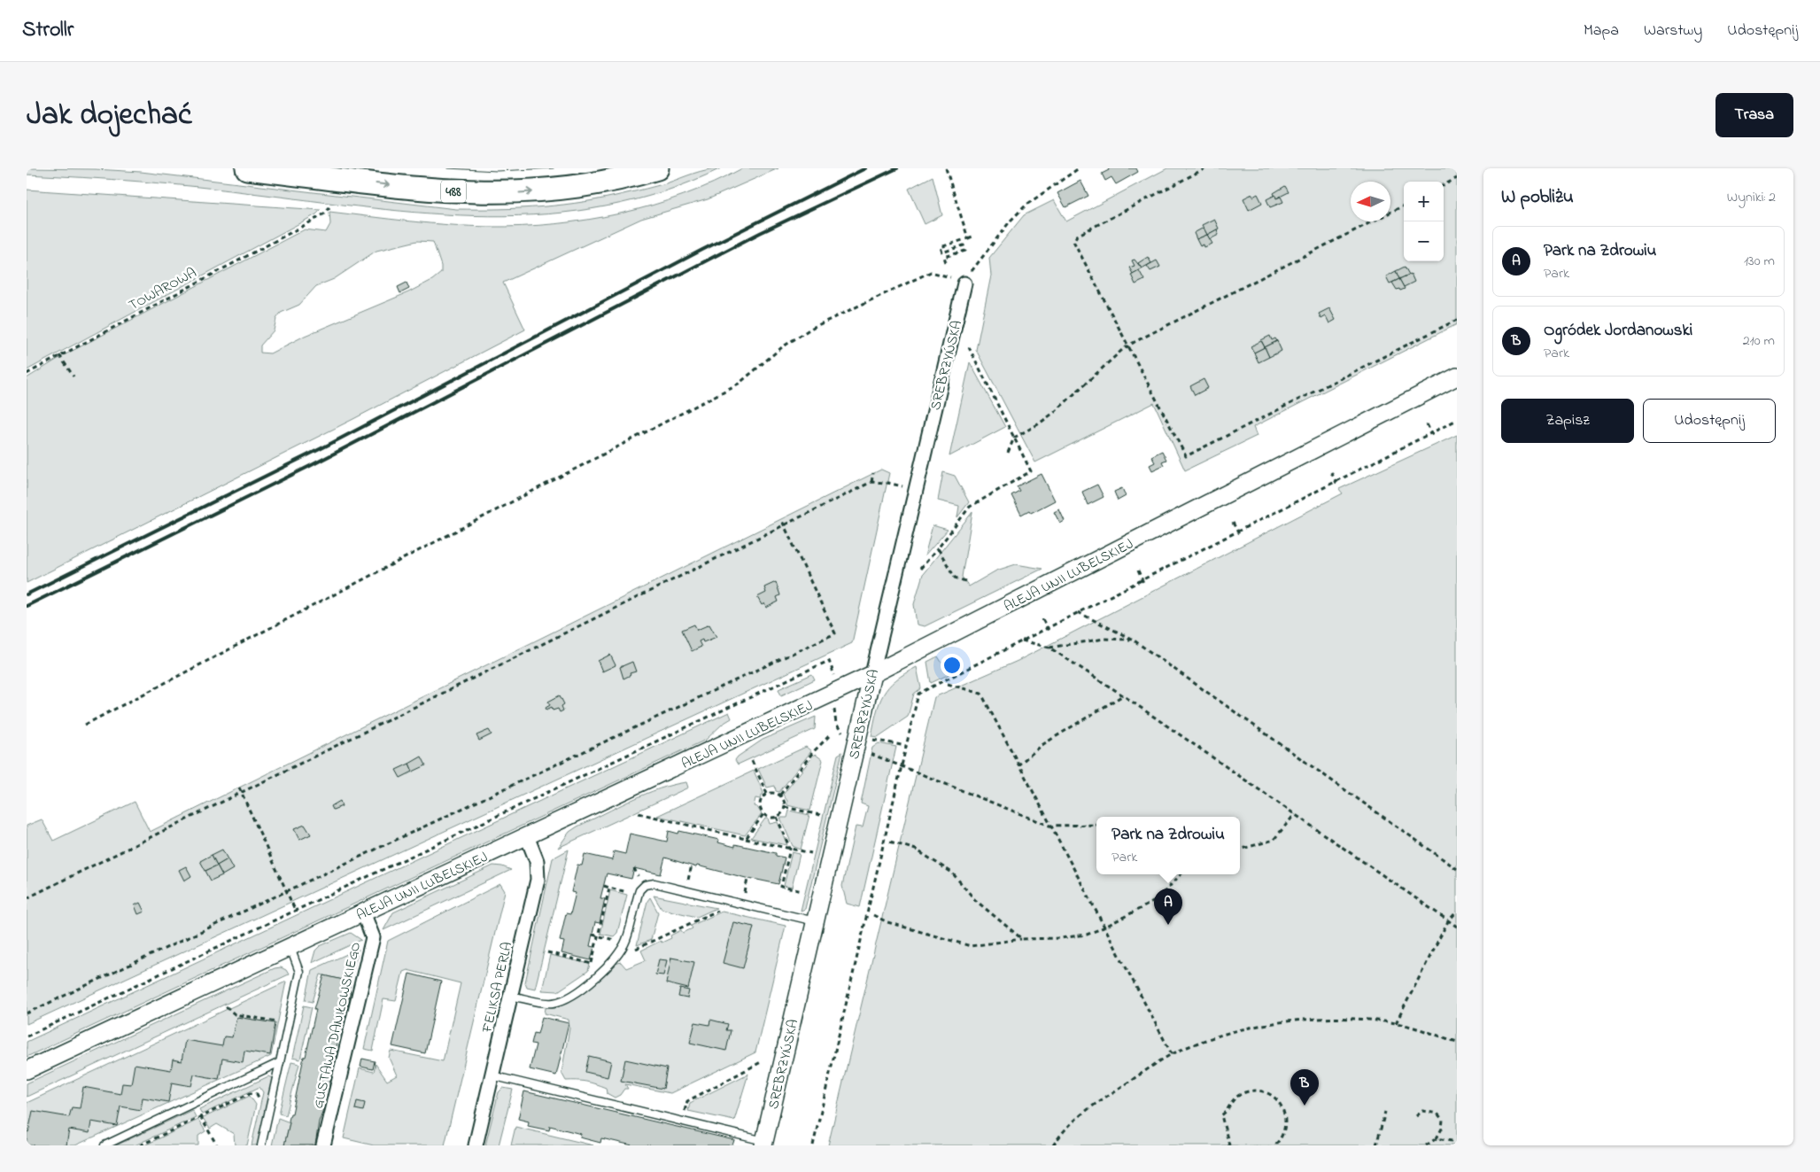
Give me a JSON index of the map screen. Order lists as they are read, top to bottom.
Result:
{
  "streets": {
    "main road": ["488"],
    "street": [
      "SREBRZYŃSKA",
      "ALEJA UNII LUBELSKIEJ",
      "FELIKSA PERLA",
      "GUSTAWA DANIŁOWSKIEGO"
    ],
    "path": ["TOWAROWA"]
  },
  "crossings": [
    ["SREBRZYŃSKA", "ALEJA UNII LUBELSKIEJ"],
    ["ALEJA UNII LUBELSKIEJ", "FELIKSA PERLA"],
    ["ALEJA UNII LUBELSKIEJ", "GUSTAWA DANIŁOWSKIEGO"]
  ],
  "north": "left",
  "page": {
    "header": "Strollr",
    "nav": ["Mapa", "Warstwy", "Udostępnij"],
    "title": "Jak dojechać",
    "buttons": [
      "Trasa",
      ["Zapisz", "Udostępnij"]
    ],
    "heading": ["W pobliżu", "Wyniki: 2"],
    "map_buttons": ["+", "−"],
    "list": [
      {
        "mark": "A",
        "name": "Park na Zdrowiu",
        "note": "Park",
        "value": "130 m"
      },
      {
        "mark": "B",
        "name": "Ogródek Jordanowski",
        "note": "Park",
        "value": "210 m"
      }
    ],
    "popup": ["Park na Zdrowiu", "Park"],
    "pins": ["A", "B"]
  }
}
